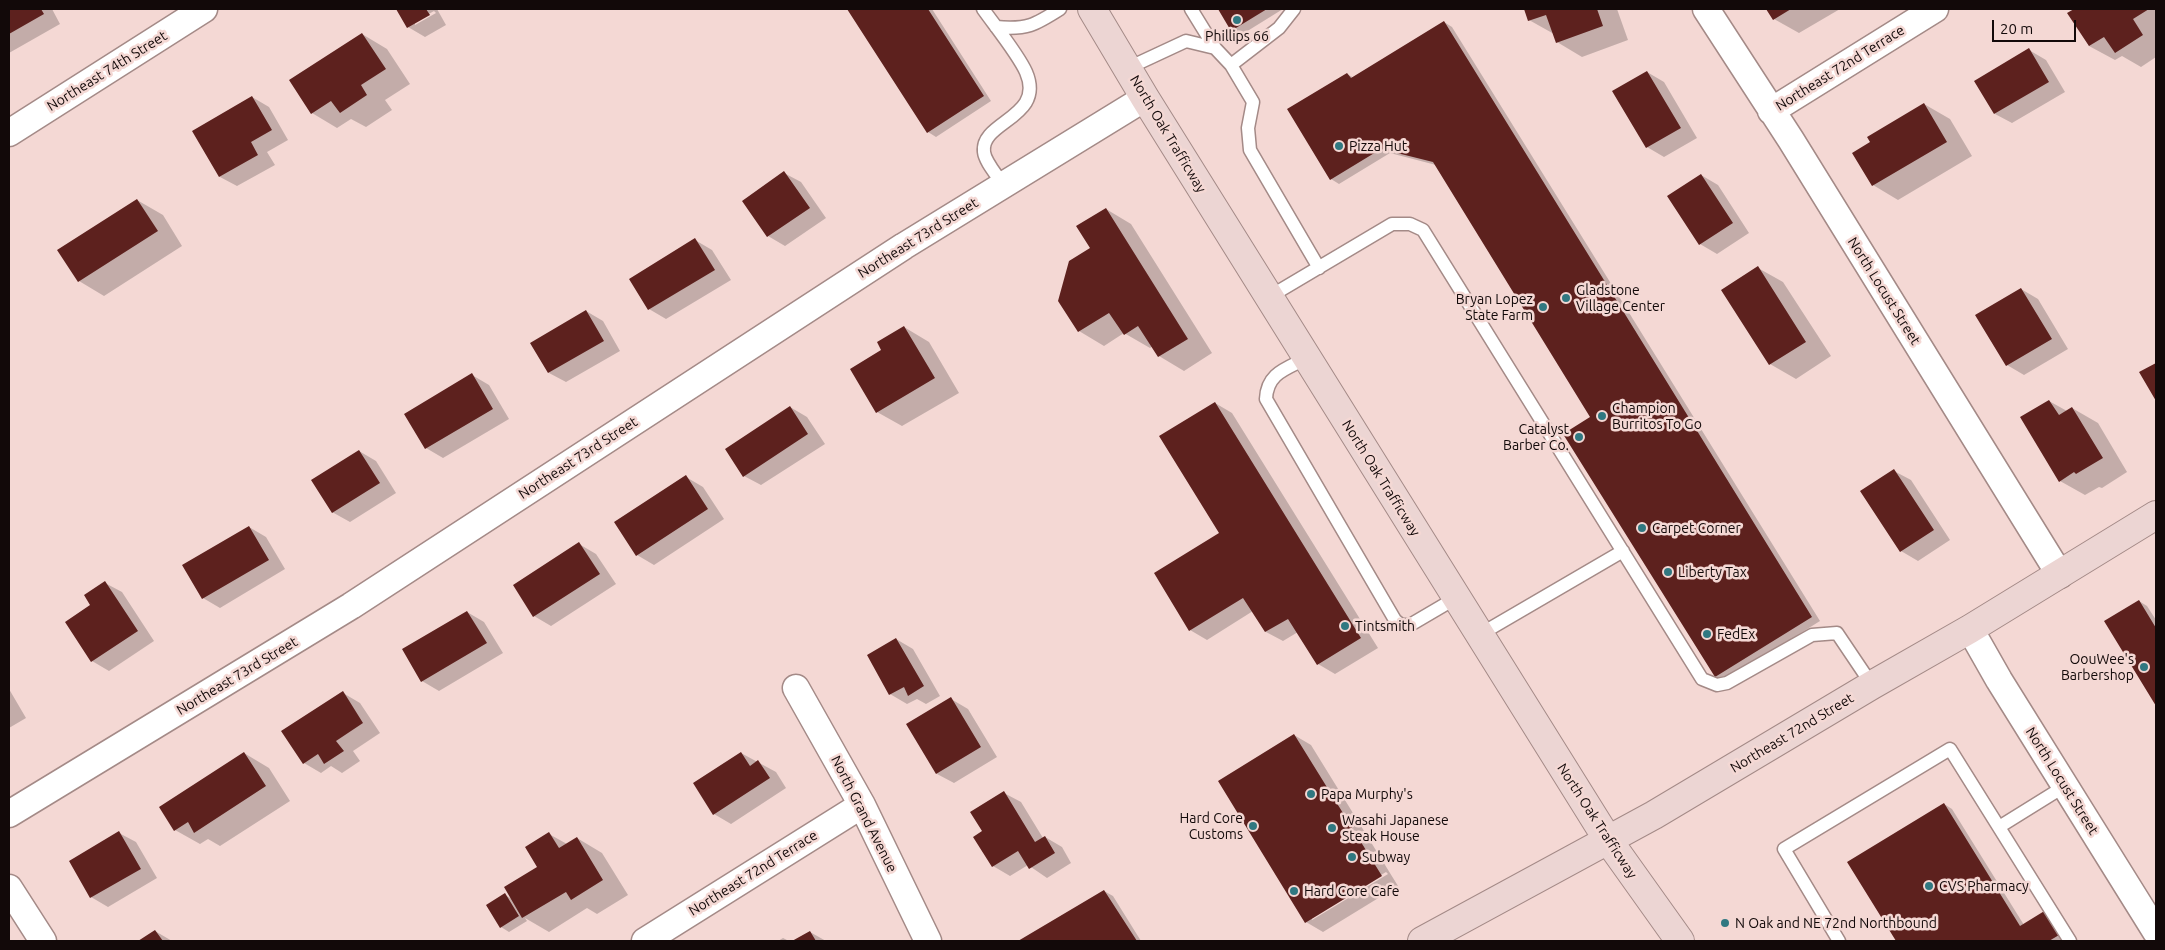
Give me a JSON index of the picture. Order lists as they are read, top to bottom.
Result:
{
  "streets": {
    "main road": ["North Oak Trafficway", "Northeast 72nd Street"],
    "street": [
      "Northeast 72nd Terrace",
      "Northeast 74th Street",
      "Northeast 73rd Street",
      "North Locust Street",
      "North Grand Avenue"
    ]
  },
  "crossings": [
    ["Northeast 72nd Terrace", "North Locust Street"],
    ["Northeast 72nd Terrace", "North Grand Avenue"],
    ["North Oak Trafficway", "Northeast 73rd Street"],
    ["North Oak Trafficway", "Northeast 72nd Street"],
    ["North Locust Street", "Northeast 72nd Street"]
  ],
  "places": [
    "Phillips 66",
    "Pizza Hut",
    "Gladstone Village Center",
    "Bryan Lopez State Farm",
    "Champion Burritos To Go",
    "Catalyst Barber Co.",
    "Carpet Corner",
    "Liberty Tax",
    "Tintsmith",
    "FedEx",
    "OouWee's Barbershop",
    "Papa Murphy's",
    "Hard Core Customs",
    "Wasahi Japanese Steak House",
    "Subway",
    "CVS Pharmacy",
    "Hard Core Cafe",
    "N Oak and NE 72nd Northbound"
  ],
  "scale_bar": "20 m"
}
